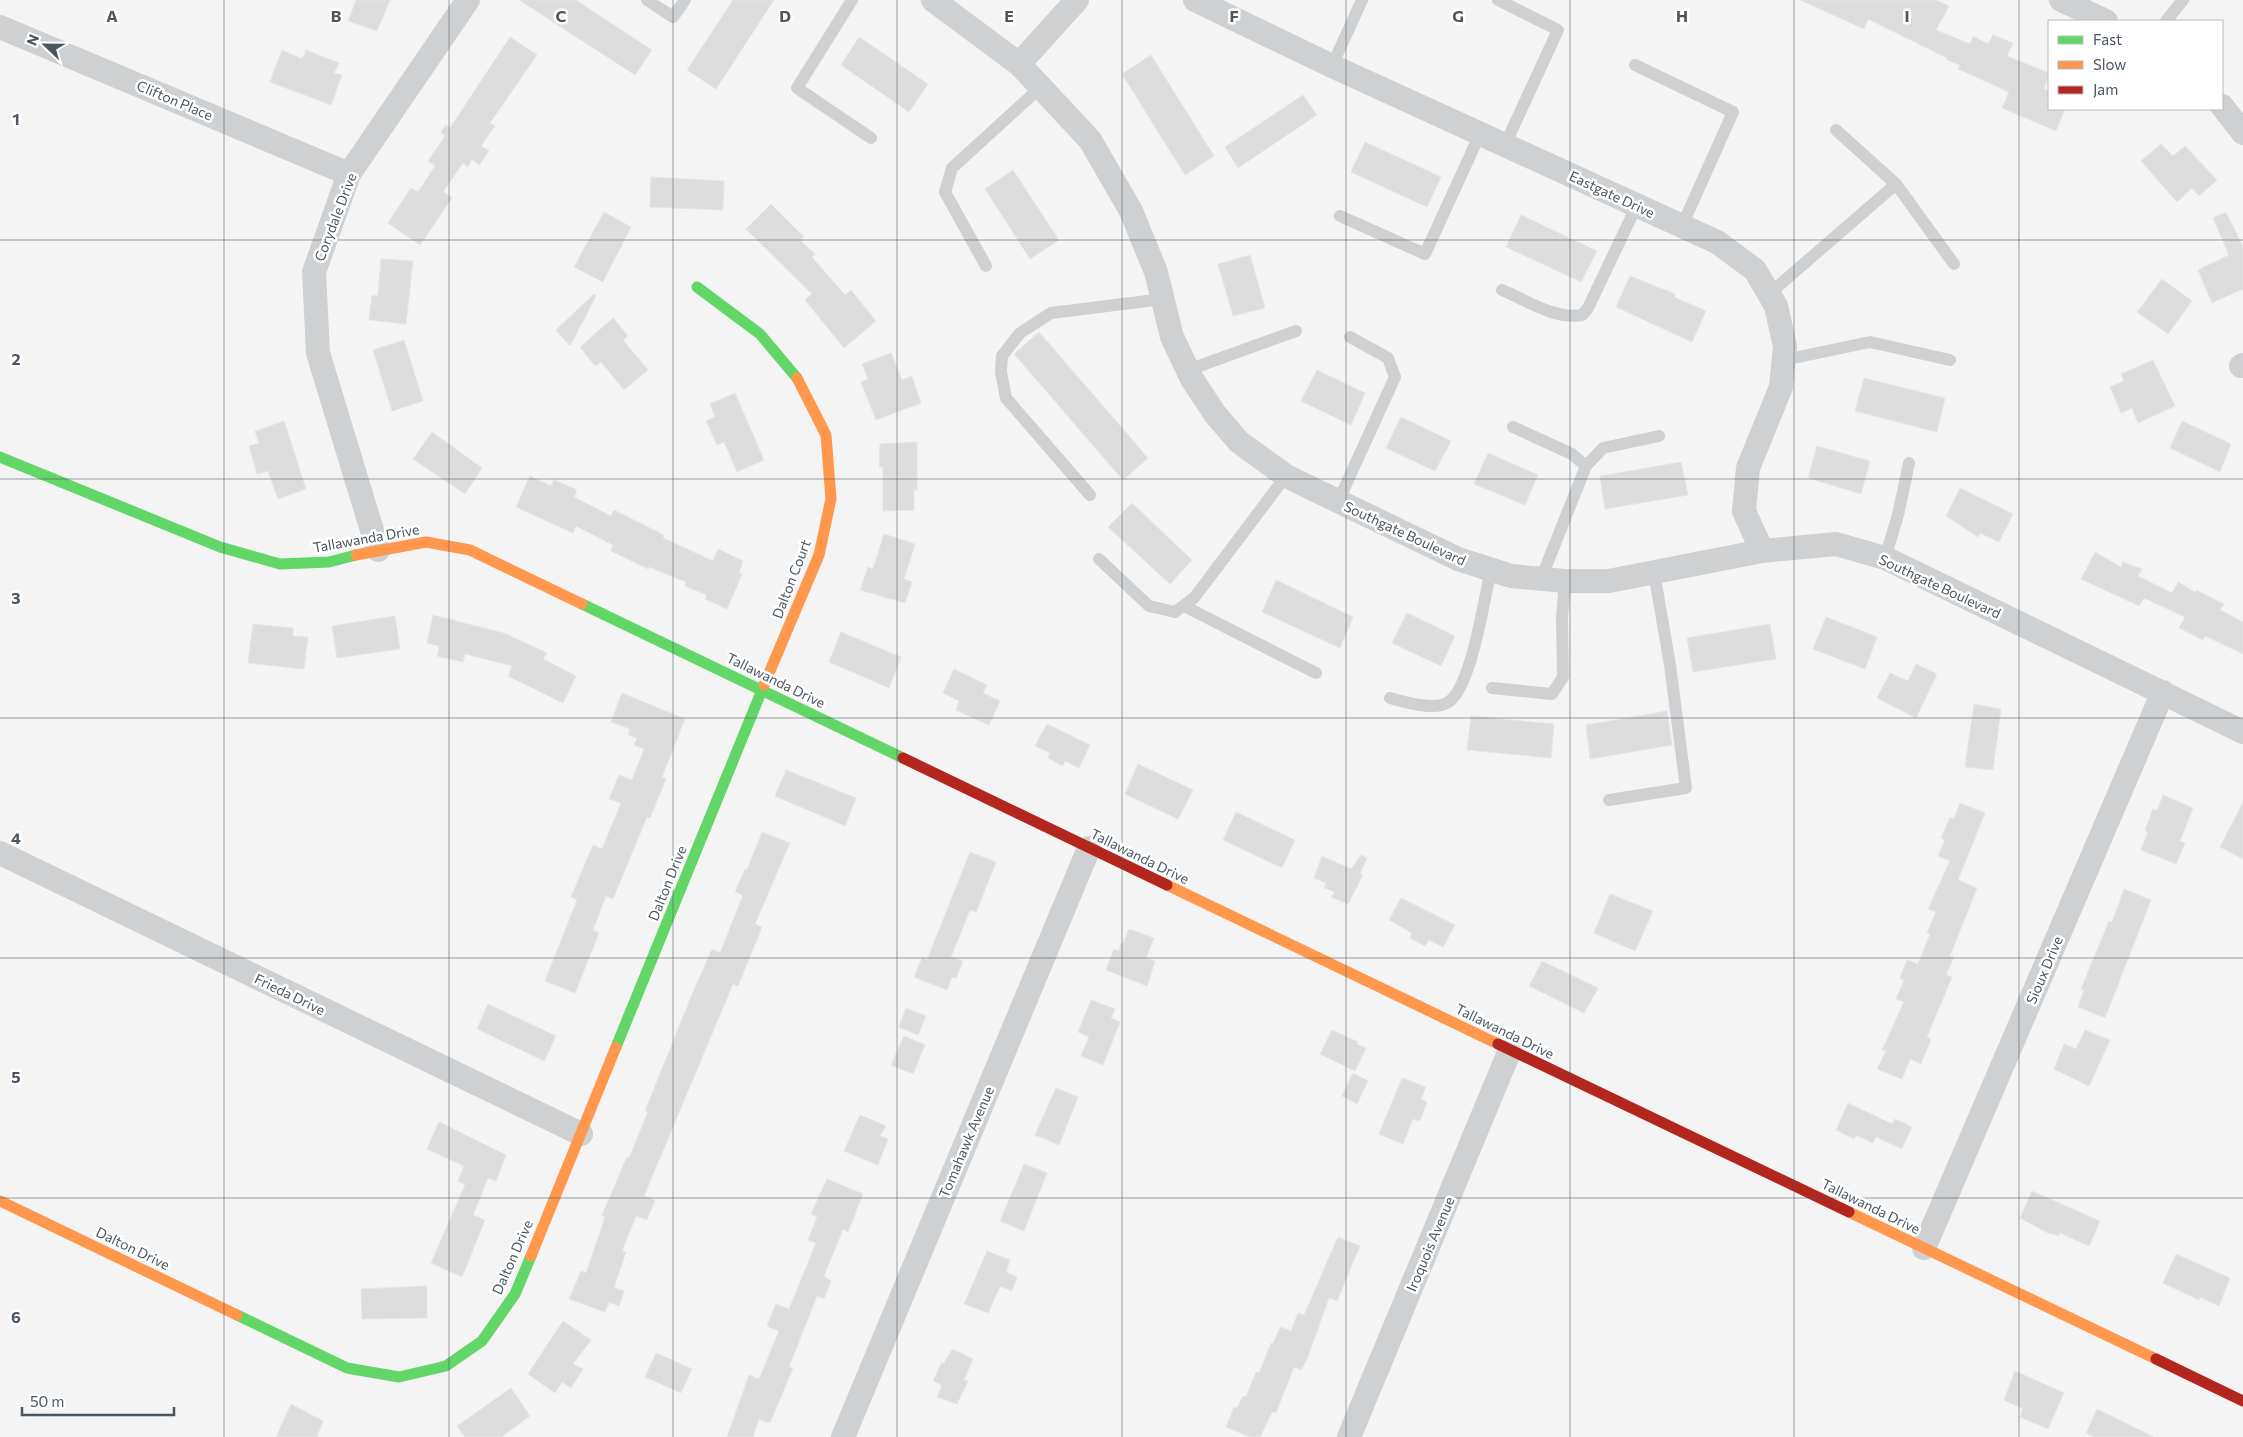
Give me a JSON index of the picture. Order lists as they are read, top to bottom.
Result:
{
  "streets": {
    "street": [
      "Clifton Place",
      "Eastgate Drive",
      "Corydale Drive",
      "Southgate Boulevard",
      "Tallawanda Drive",
      "Dalton Court",
      "Dalton Drive",
      "Sioux Drive",
      "Frieda Drive",
      "Tomahawk Avenue",
      "Iroquois Avenue"
    ]
  },
  "crossings": [
    ["Clifton Place", "Corydale Drive"],
    ["Eastgate Drive", "Southgate Boulevard"],
    ["Corydale Drive", "Tallawanda Drive"],
    ["Southgate Boulevard", "Sioux Drive"],
    ["Tallawanda Drive", "Dalton Court"],
    ["Tallawanda Drive", "Dalton Drive"],
    ["Tallawanda Drive", "Sioux Drive"],
    ["Tallawanda Drive", "Tomahawk Avenue"],
    ["Tallawanda Drive", "Iroquois Avenue"],
    ["Dalton Court", "Dalton Drive"],
    ["Dalton Drive", "Frieda Drive"]
  ],
  "legend": ["Fast", "Slow", "Jam"],
  "scale_bar": "50 m",
  "north": "left",
  "grid": {
    "columns": [
      "A",
      "B",
      "C",
      "D",
      "E",
      "F",
      "G",
      "H",
      "I"
    ],
    "rows": [
      "1",
      "2",
      "3",
      "4",
      "5",
      "6"
    ]
  }
}
